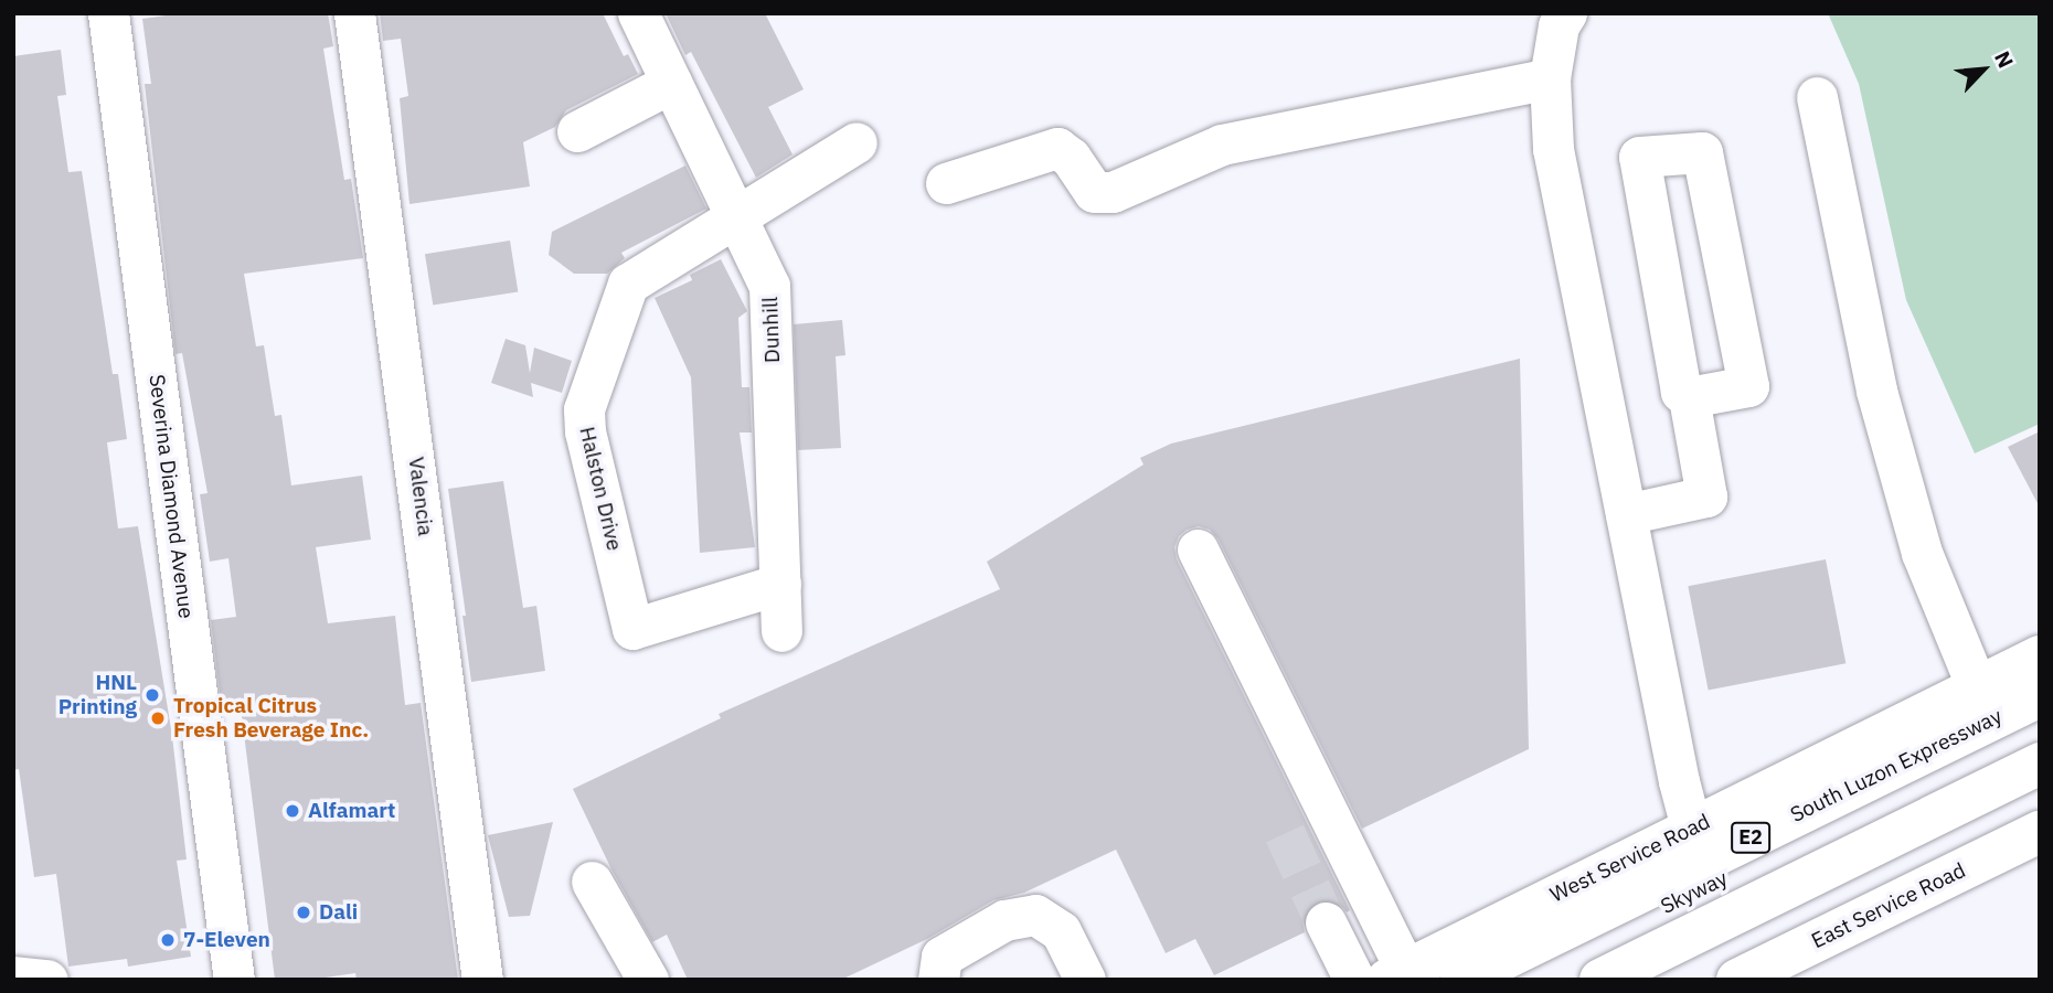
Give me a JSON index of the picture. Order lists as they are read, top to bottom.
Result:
{
  "streets": {
    "main road": [
      "South Luzon Expressway",
      "E2",
      "West Service Road",
      "Skyway",
      "East Service Road"
    ],
    "street": [
      "Dunhill",
      "Halston Drive",
      "Severina Diamond Avenue",
      "Valencia"
    ]
  },
  "crossings": [
    ["Dunhill", "Halston Drive"]
  ],
  "places": [
    "HNL Printing",
    "Tropical Citrus Fresh Beverage Inc.",
    "Alfamart",
    "Dali",
    "7-Eleven"
  ],
  "north": "top right"
}
